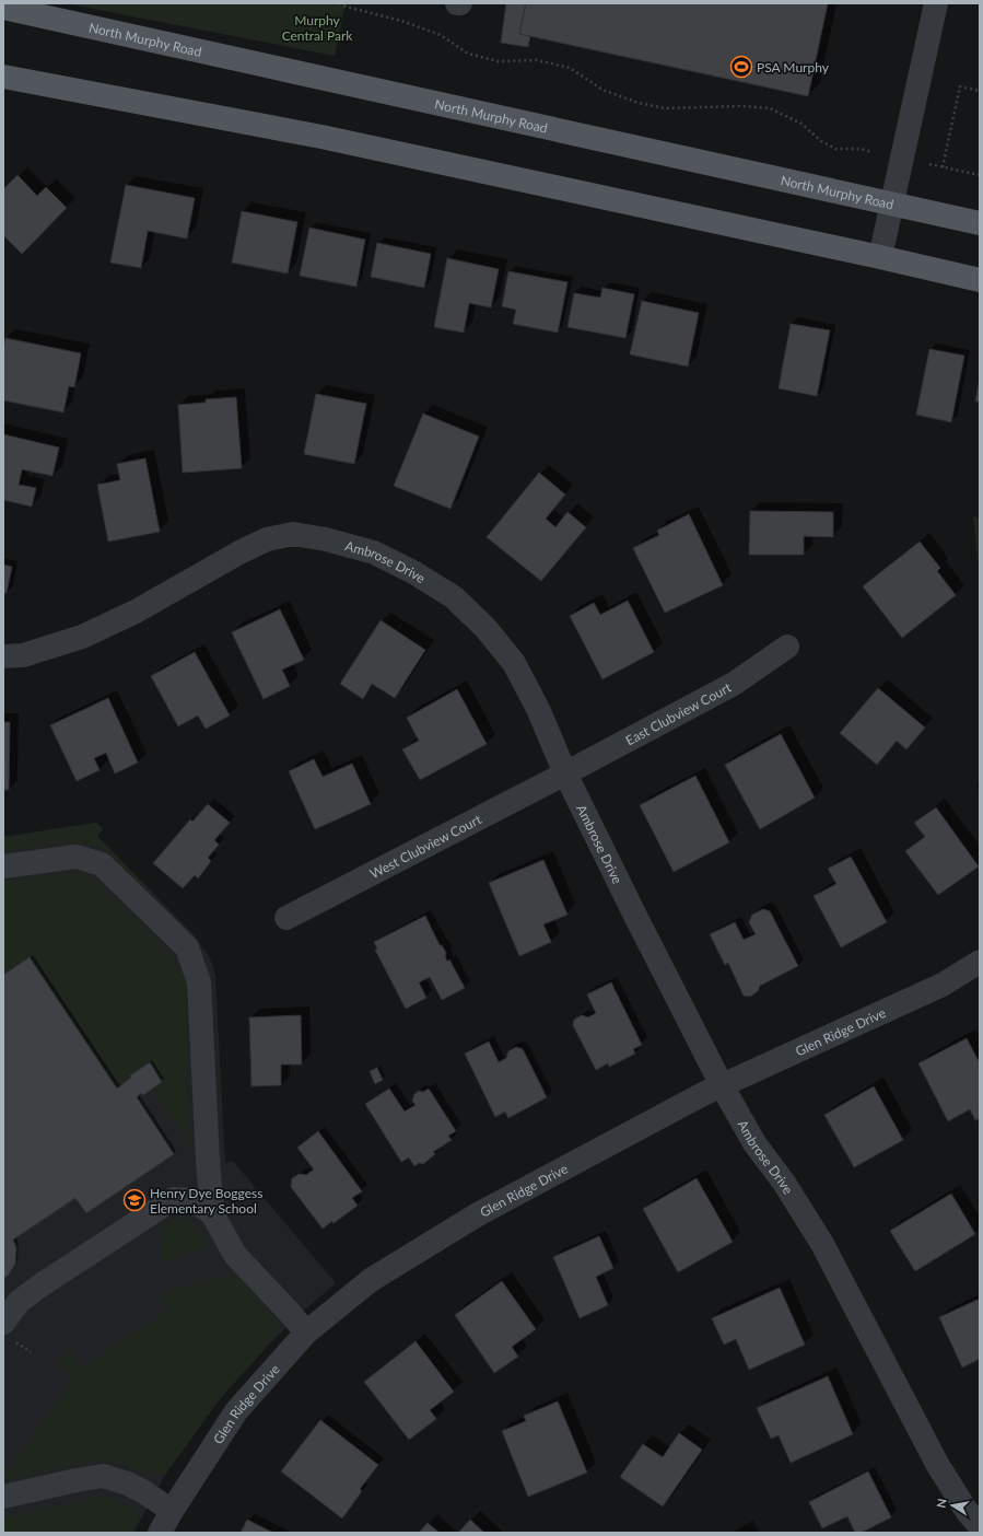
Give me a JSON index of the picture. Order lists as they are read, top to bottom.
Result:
{
  "streets": {
    "main road": ["North Murphy Road"],
    "street": [
      "Ambrose Drive",
      "East Clubview Court",
      "West Clubview Court",
      "Glen Ridge Drive"
    ]
  },
  "crossings": [
    ["Ambrose Drive", "East Clubview Court"],
    ["Ambrose Drive", "West Clubview Court"],
    ["Ambrose Drive", "Glen Ridge Drive"],
    ["East Clubview Court", "West Clubview Court"]
  ],
  "parks": ["Murphy Central Park"],
  "places": {
    "sports": ["PSA Murphy"],
    "school or university": ["Henry Dye Boggess Elementary School"]
  },
  "north": "left"
}
